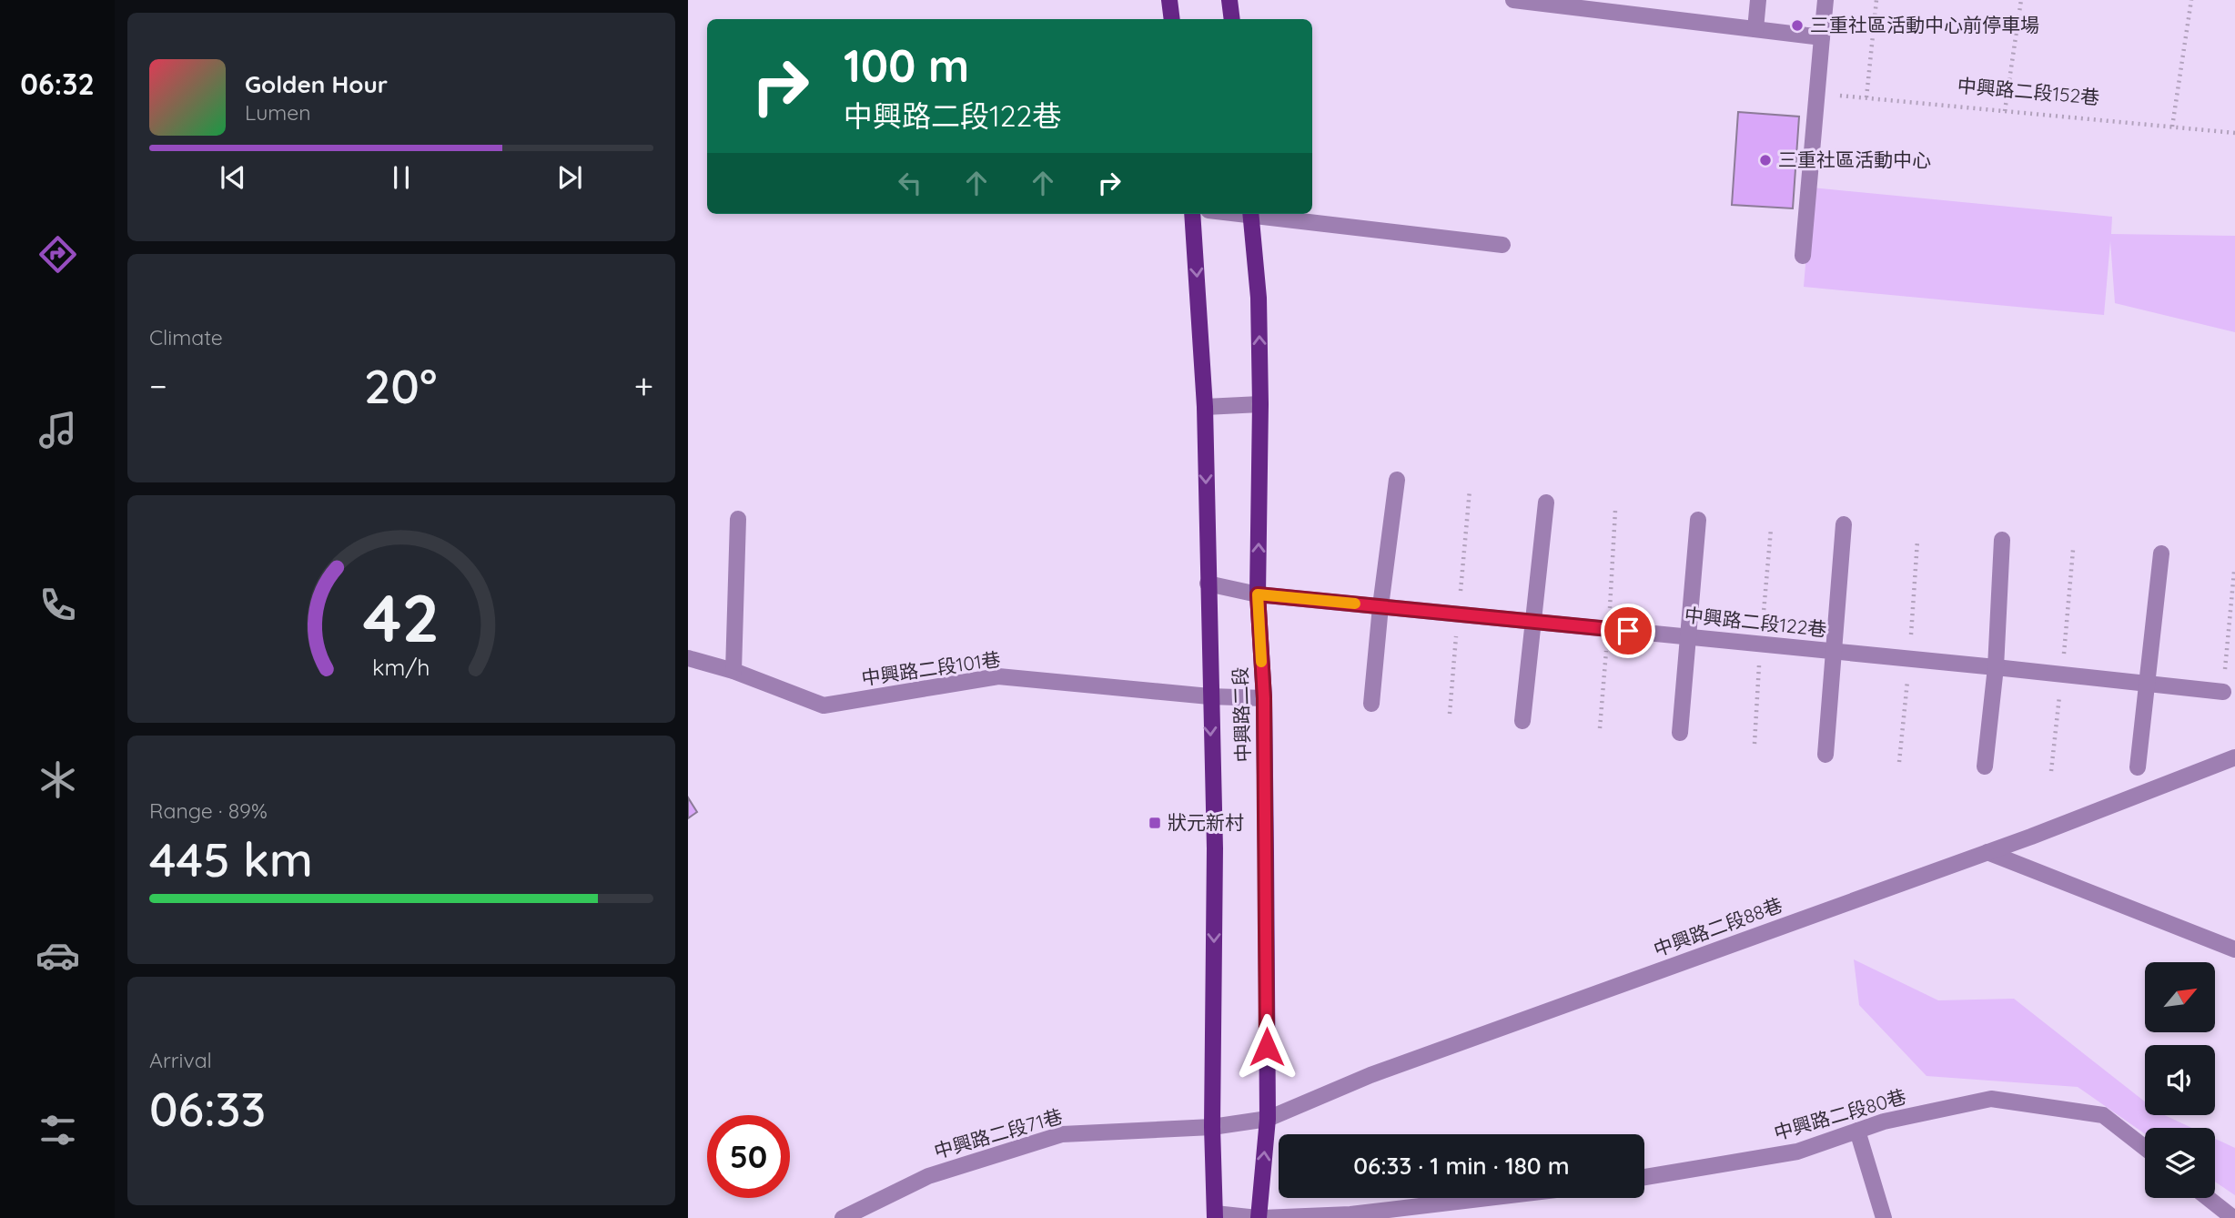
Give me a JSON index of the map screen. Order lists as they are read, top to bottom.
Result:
{
  "streets": {
    "main road": ["中興路二段"],
    "lane": [
      "中興路二段122巷",
      "中興路二段101巷",
      "中興路二段88巷",
      "中興路二段80巷",
      "中興路二段71巷"
    ],
    "path": ["中興路二段152巷"]
  },
  "crossings": [
    ["中興路二段122巷", "中興路二段"],
    ["中興路二段101巷", "中興路二段"],
    ["中興路二段", "中興路二段88巷"],
    ["中興路二段", "中興路二段71巷"],
    ["中興路二段88巷", "中興路二段71巷"]
  ],
  "places": {
    "other": ["三重社區活動中心前停車場", "三重社區活動中心"],
    "transit": ["狀元新村"]
  },
  "north": "top right",
  "page": {
    "tabs": "06:32",
    "turn": ["100 m", "中興路二段122巷"],
    "song": ["Golden Hour", "Lumen"],
    "tile": [
      "Climate",
      ["Range · 89%", "445 km"],
      ["Arrival", "06:33"]
    ],
    "heat": ["−", "20°", "+"],
    "limit": "50",
    "trip": "06:33 · 1 min · 180 m",
    "gauge": ["42", "km/h"]
  }
}
